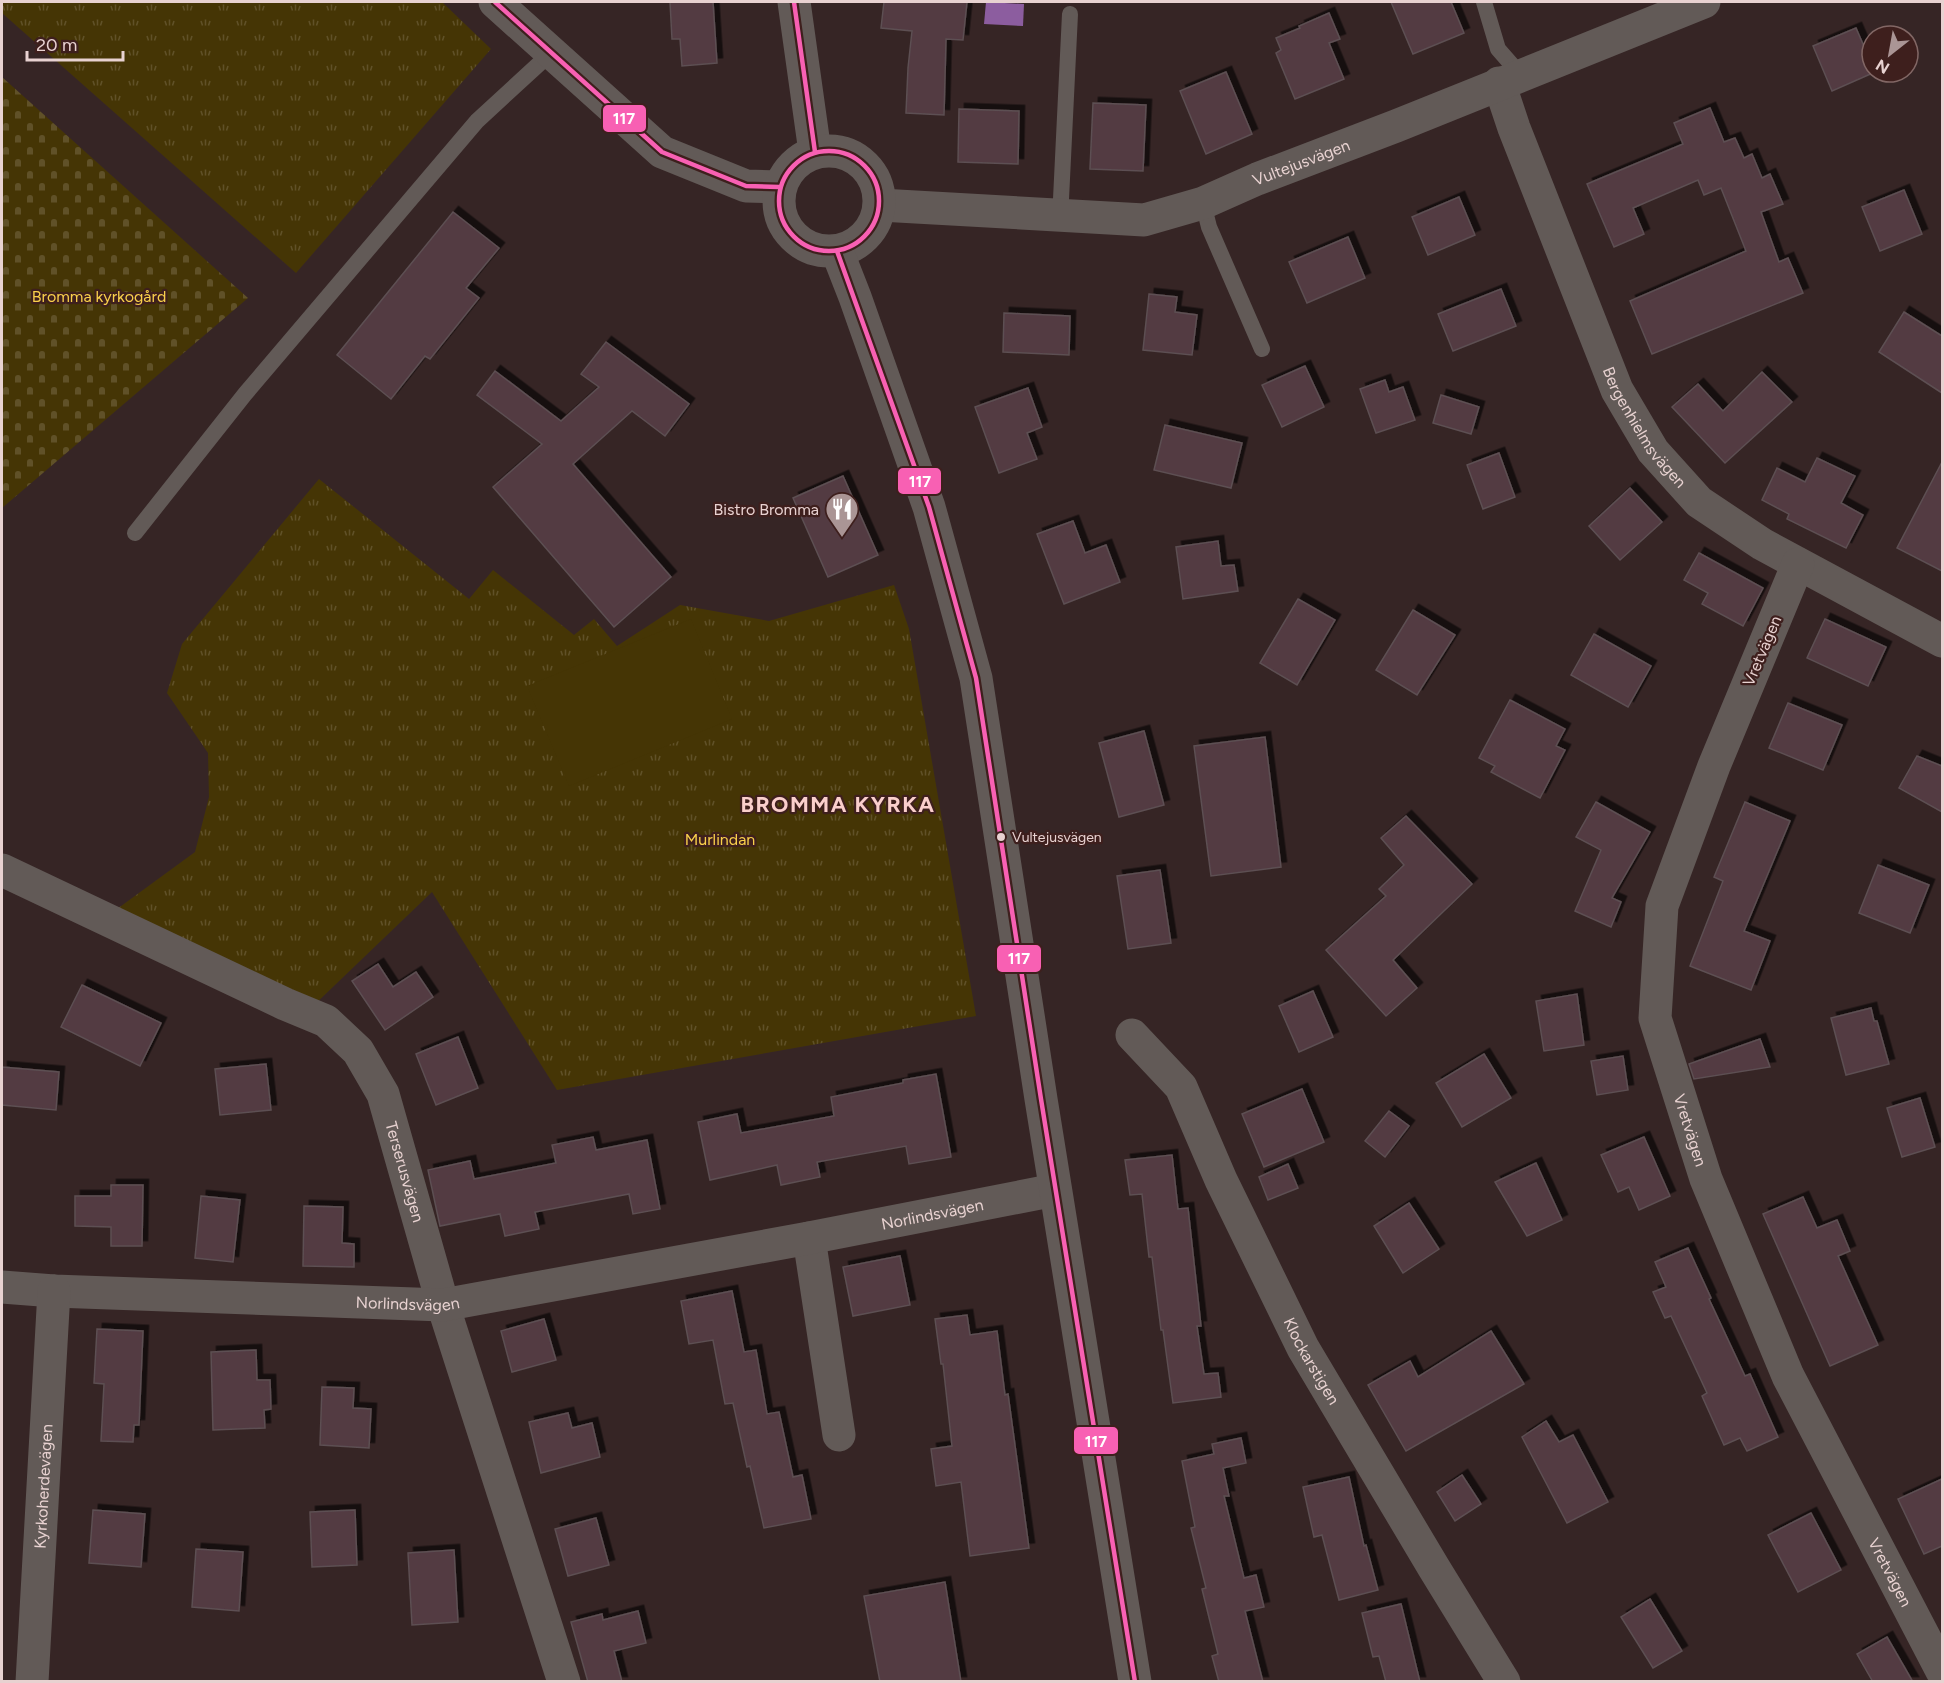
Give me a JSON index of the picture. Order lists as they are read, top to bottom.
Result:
{
  "streets": {
    "street": [
      "Vultejusvägen",
      "Bergenhielmsvägen",
      "Vretvägen",
      "Terserusvägen",
      "Norlindsvägen",
      "Klockarstigen",
      "Kyrkoherdevägen"
    ]
  },
  "crossings": [
    ["Vultejusvägen", "Bergenhielmsvägen"],
    ["Bergenhielmsvägen", "Vretvägen"],
    ["Terserusvägen", "Norlindsvägen"],
    ["Norlindsvägen", "Kyrkoherdevägen"]
  ],
  "districts": ["BROMMA KYRKA"],
  "parks": ["Bromma kyrkogård", "Murlindan"],
  "places": {
    "restaurant": ["Bistro Bromma"],
    "other": ["Vultejusvägen"]
  },
  "lines": ["transit line 117"],
  "scale_bar": "20 m",
  "north": "bottom left"
}
